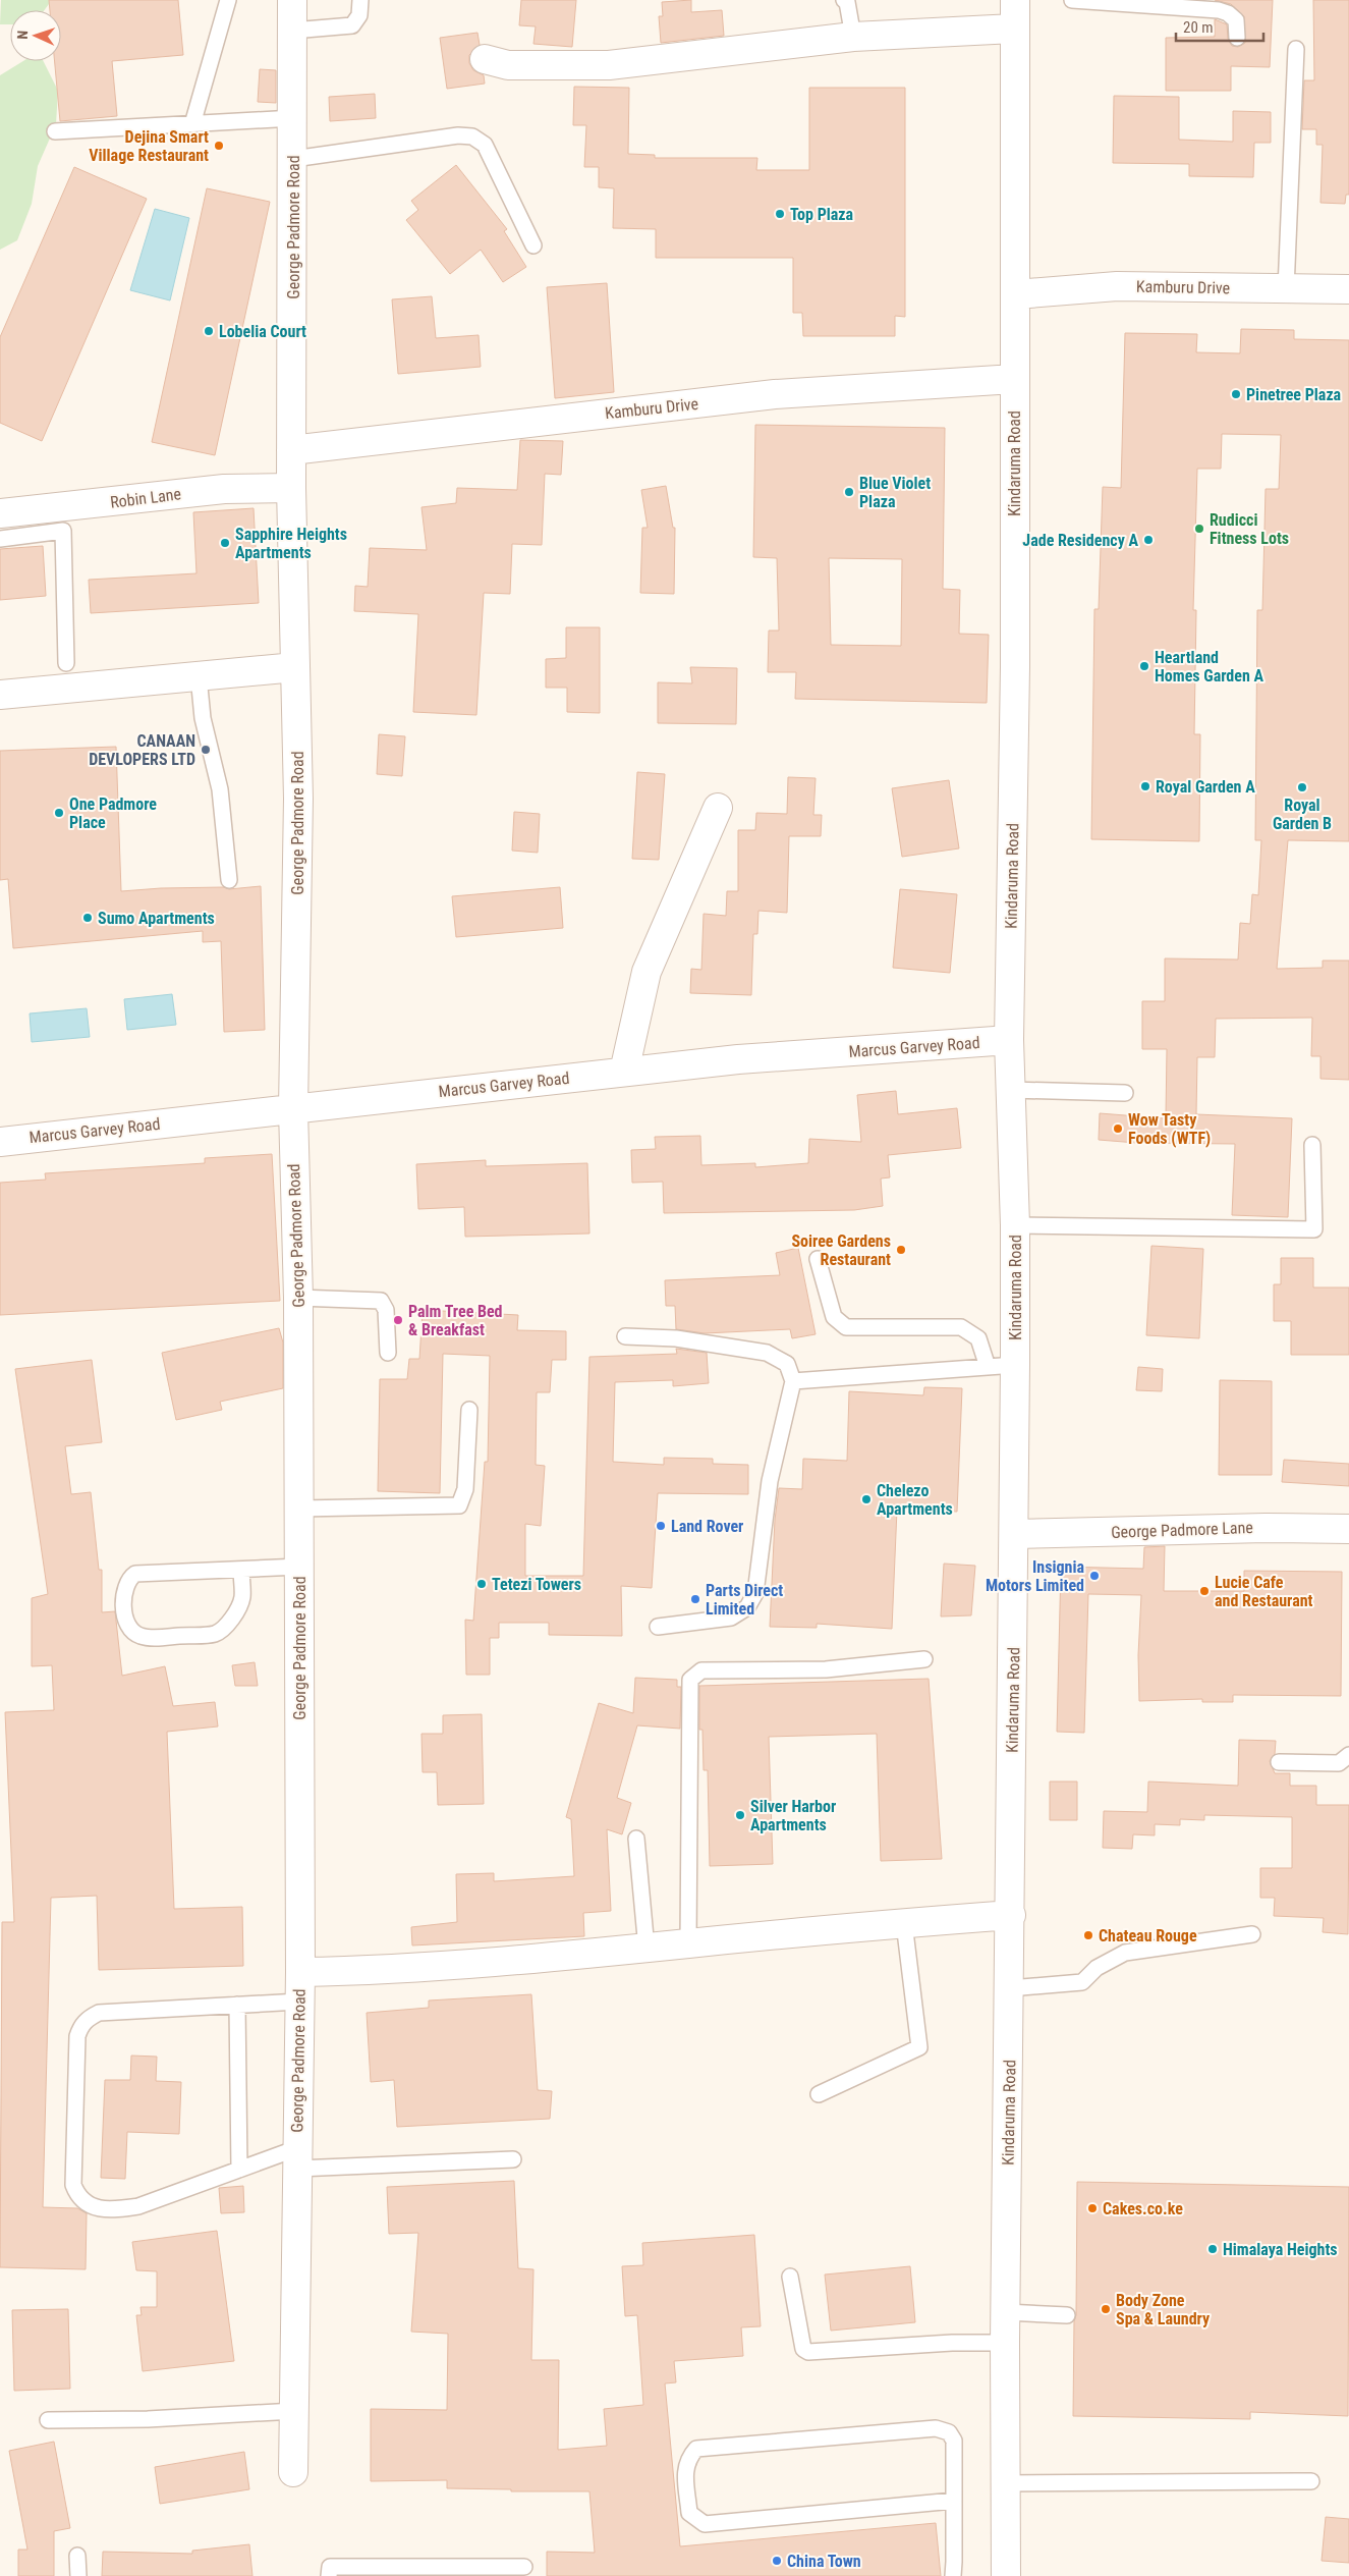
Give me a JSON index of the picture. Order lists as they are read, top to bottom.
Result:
{
  "streets": {
    "street": [
      "George Padmore Road",
      "Kamburu Drive",
      "Kindaruma Road",
      "Robin Lane",
      "Marcus Garvey Road",
      "George Padmore Lane"
    ]
  },
  "crossings": [
    ["George Padmore Road", "Kamburu Drive"],
    ["George Padmore Road", "Robin Lane"],
    ["George Padmore Road", "Marcus Garvey Road"],
    ["Kamburu Drive", "Kindaruma Road"],
    ["Kindaruma Road", "Marcus Garvey Road"],
    ["Kindaruma Road", "George Padmore Lane"]
  ],
  "places": [
    "Dejina Smart Village Restaurant",
    "Top Plaza",
    "Lobelia Court",
    "Pinetree Plaza",
    "Blue Violet Plaza",
    "Rudicci Fitness Lots",
    "Jade Residency A",
    "Sapphire Heights Apartments",
    "Heartland Homes Garden A",
    "CANAAN DEVLOPERS LTD",
    "Royal Garden A",
    "Royal Garden B",
    "One Padmore Place",
    "Sumo Apartments",
    "Wow Tasty Foods (WTF)",
    "Soiree Gardens Restaurant",
    "Palm Tree Bed & Breakfast",
    "Chelezo Apartments",
    "Land Rover",
    "Insignia Motors Limited",
    "Tetezi Towers",
    "Lucie Cafe and Restaurant",
    "Parts Direct Limited",
    "Silver Harbor Apartments",
    "Chateau Rouge",
    "Cakes.co.ke",
    "Himalaya Heights",
    "Body Zone Spa & Laundry",
    "China Town"
  ],
  "scale_bar": "20 m",
  "north": "left"
}
